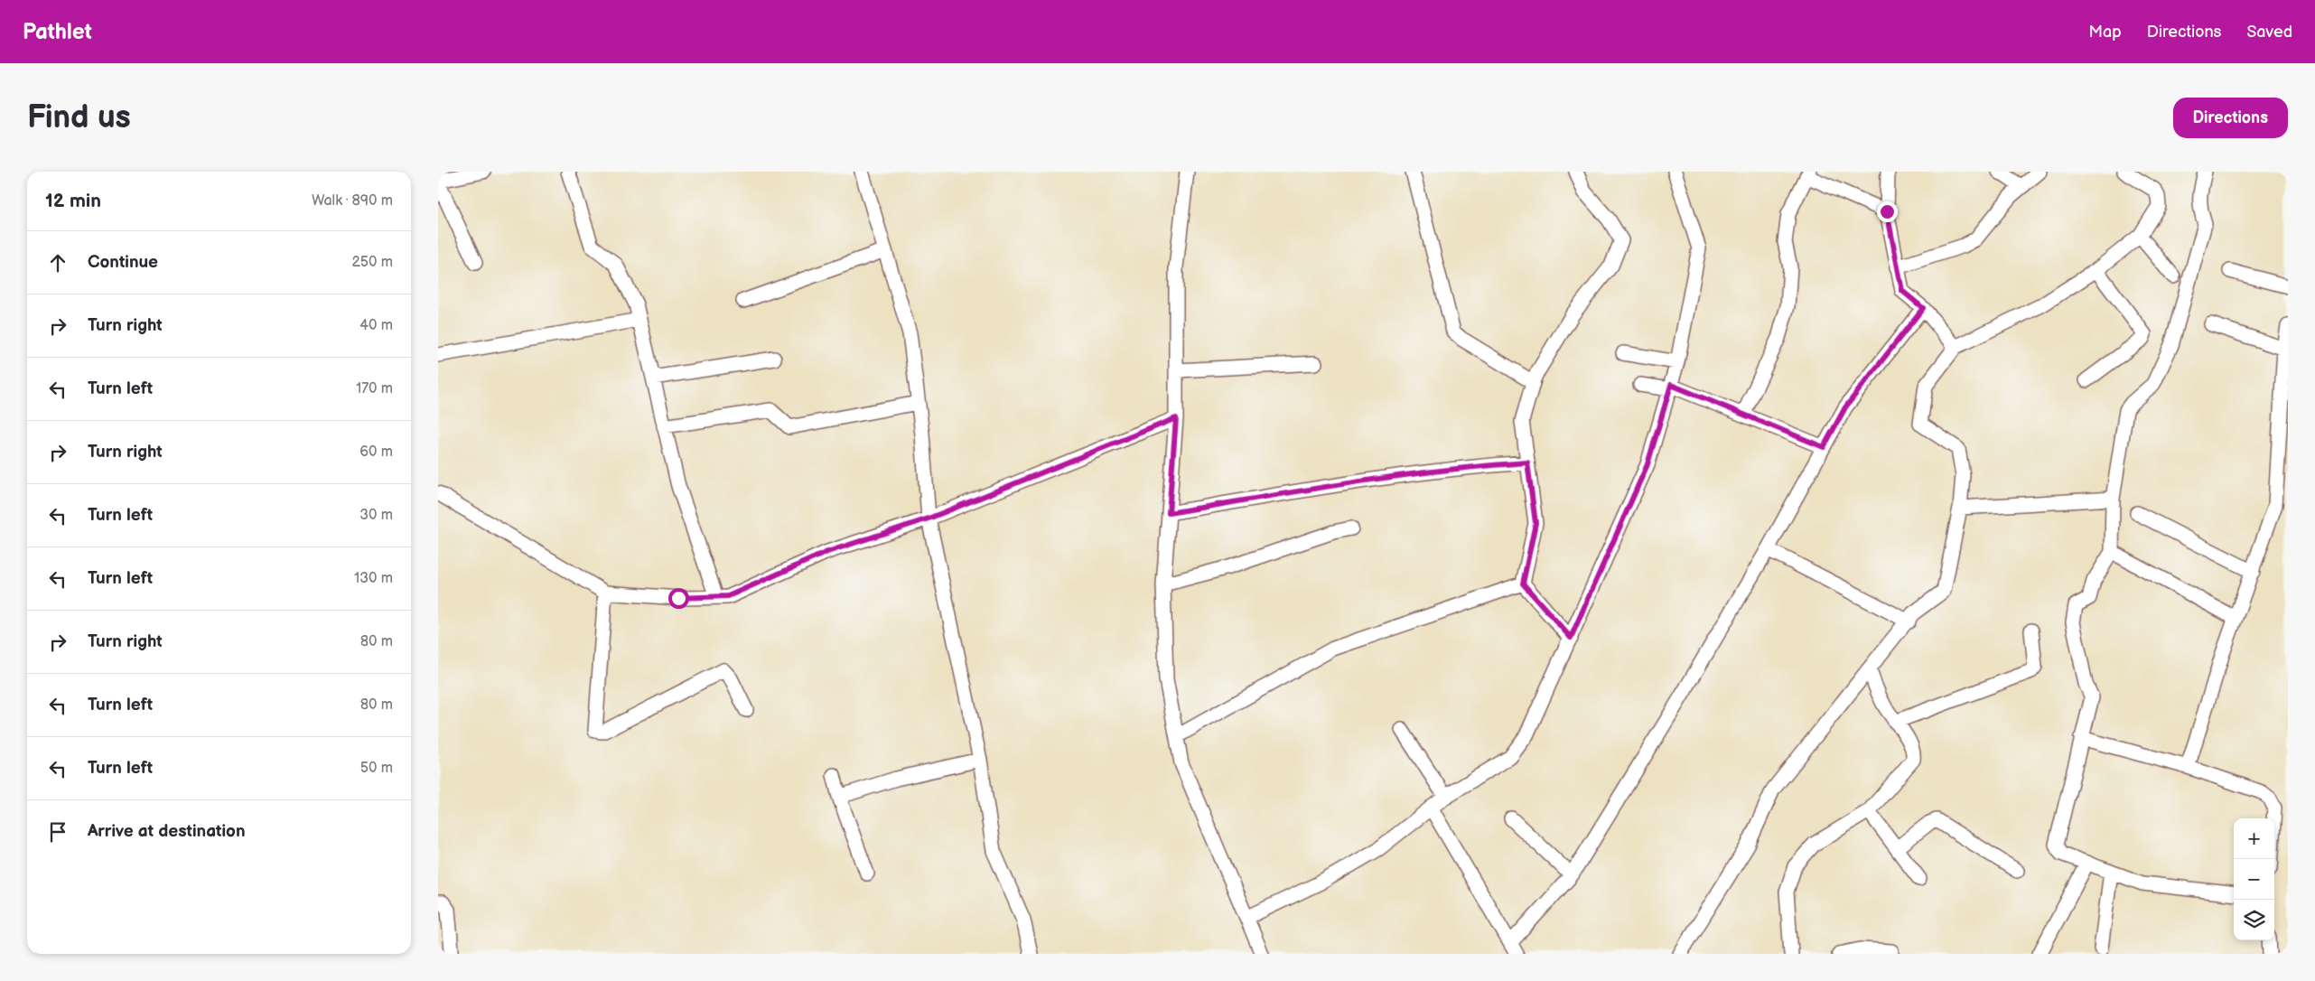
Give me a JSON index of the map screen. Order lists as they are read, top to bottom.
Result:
{
  "page": {
    "header": "Pathlet",
    "nav": ["Map", "Directions", "Saved"],
    "buttons": "Directions",
    "title": "Find us",
    "heading": ["12 min", "Walk · 890 m"],
    "list": [
      ["Continue", "250 m"],
      ["Turn right", "40 m"],
      ["Turn left", "170 m"],
      ["Turn right", "60 m"],
      ["Turn left", "30 m"],
      ["Turn left", "130 m"],
      ["Turn right", "80 m"],
      ["Turn left", "80 m"],
      ["Turn left", "50 m"],
      "Arrive at destination"
    ],
    "map_buttons": ["+", "−"]
  }
}
